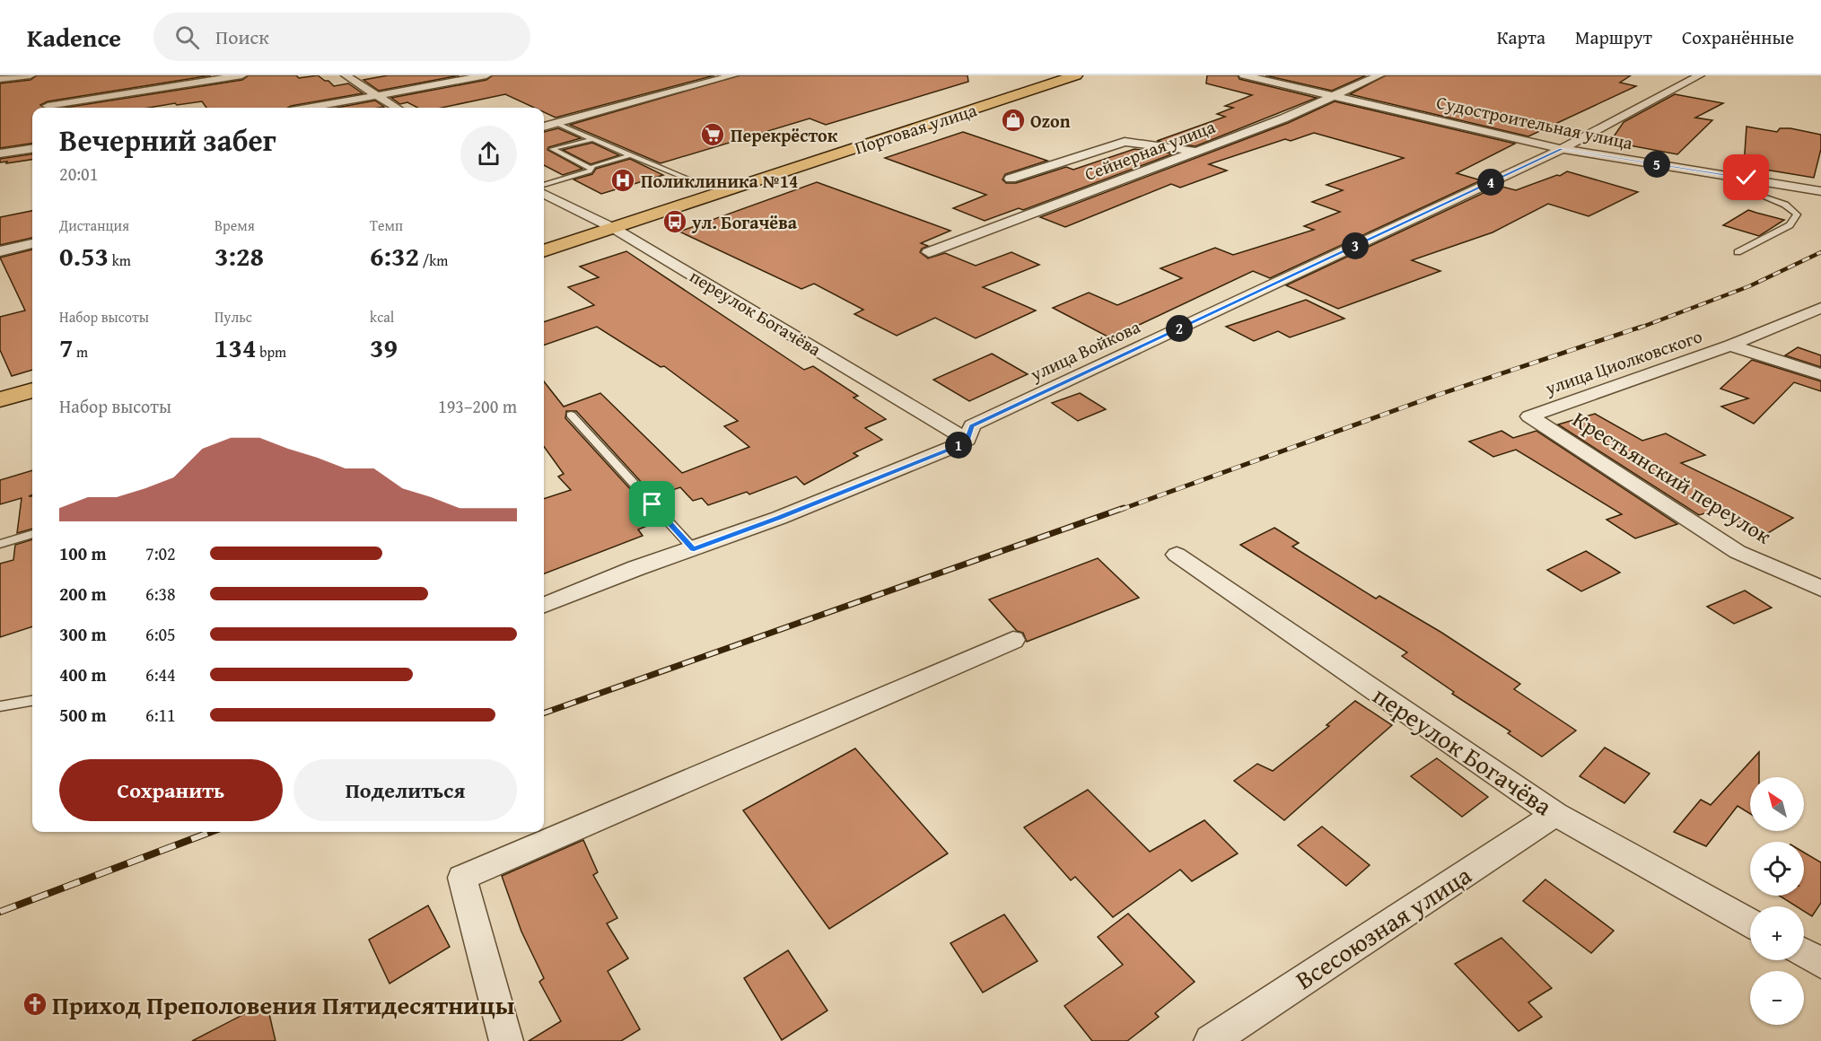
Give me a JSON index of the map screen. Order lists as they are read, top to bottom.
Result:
{
  "streets": {
    "main road": ["Портовая улица"],
    "street": [
      "Судостроительная улица",
      "Сейнерная улица",
      "переулок Богачёва",
      "улица Войкова",
      "улица Циолковского",
      "Крестьянский переулок",
      "Всесоюзная улица"
    ]
  },
  "crossings": [
    ["Судостроительная улица", "Сейнерная улица"],
    ["Судостроительная улица", "улица Войкова"],
    ["Портовая улица", "переулок Богачёва"],
    ["переулок Богачёва", "улица Войкова"],
    ["переулок Богачёва", "Всесоюзная улица"],
    ["улица Циолковского", "Крестьянский переулок"]
  ],
  "places": {
    "shop": ["Ozon"],
    "supermarket": ["Перекрёсток"],
    "hospital": ["Поликлиника №14"],
    "bus stop": ["ул. Богачёва"],
    "church": ["Приход Преполовения Пятидесятницы"]
  },
  "north": "top left",
  "page": {
    "header": "Kadence",
    "search": "Поиск",
    "nav": ["Карта", "Маршрут", "Сохранённые"],
    "heading": ["Вечерний забег", "20:01"],
    "pins": [
      "5",
      "4",
      "3",
      "2",
      "1"
    ],
    "stats": [
      ["Дистанция", "0.53 km"],
      ["Время", "3:28"],
      ["Темп", "6:32 /km"],
      ["Набор высоты", "7 m"],
      ["Пульс", "134 bpm"],
      ["kcal", "39"]
    ],
    "chart": ["Набор высоты", "193–200 m"],
    "list": [
      {
        "name": "100 m",
        "note": "7:02"
      },
      {
        "name": "200 m",
        "note": "6:38"
      },
      {
        "name": "300 m",
        "note": "6:05"
      },
      {
        "name": "400 m",
        "note": "6:44"
      },
      {
        "name": "500 m",
        "note": "6:11"
      }
    ],
    "buttons": ["Сохранить", "Поделиться"],
    "map_buttons": ["+", "−"]
  }
}
